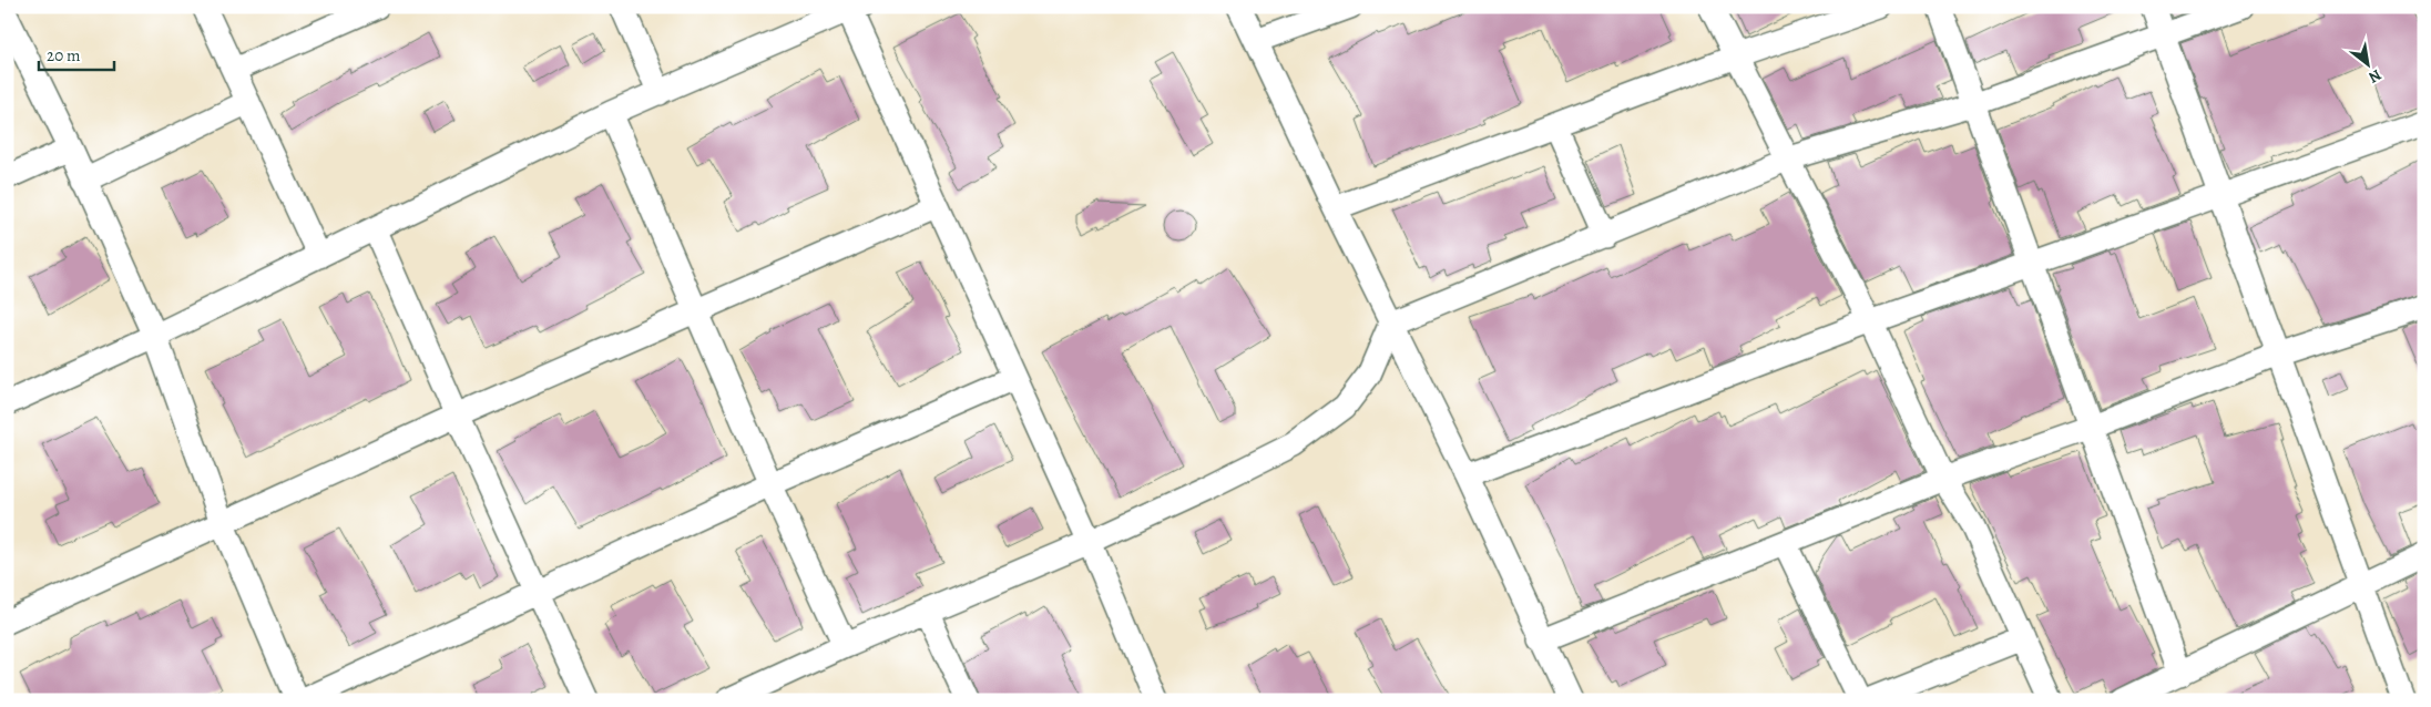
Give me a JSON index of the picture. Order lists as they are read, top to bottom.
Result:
{
  "scale_bar": "20 m",
  "north": "bottom right"
}
